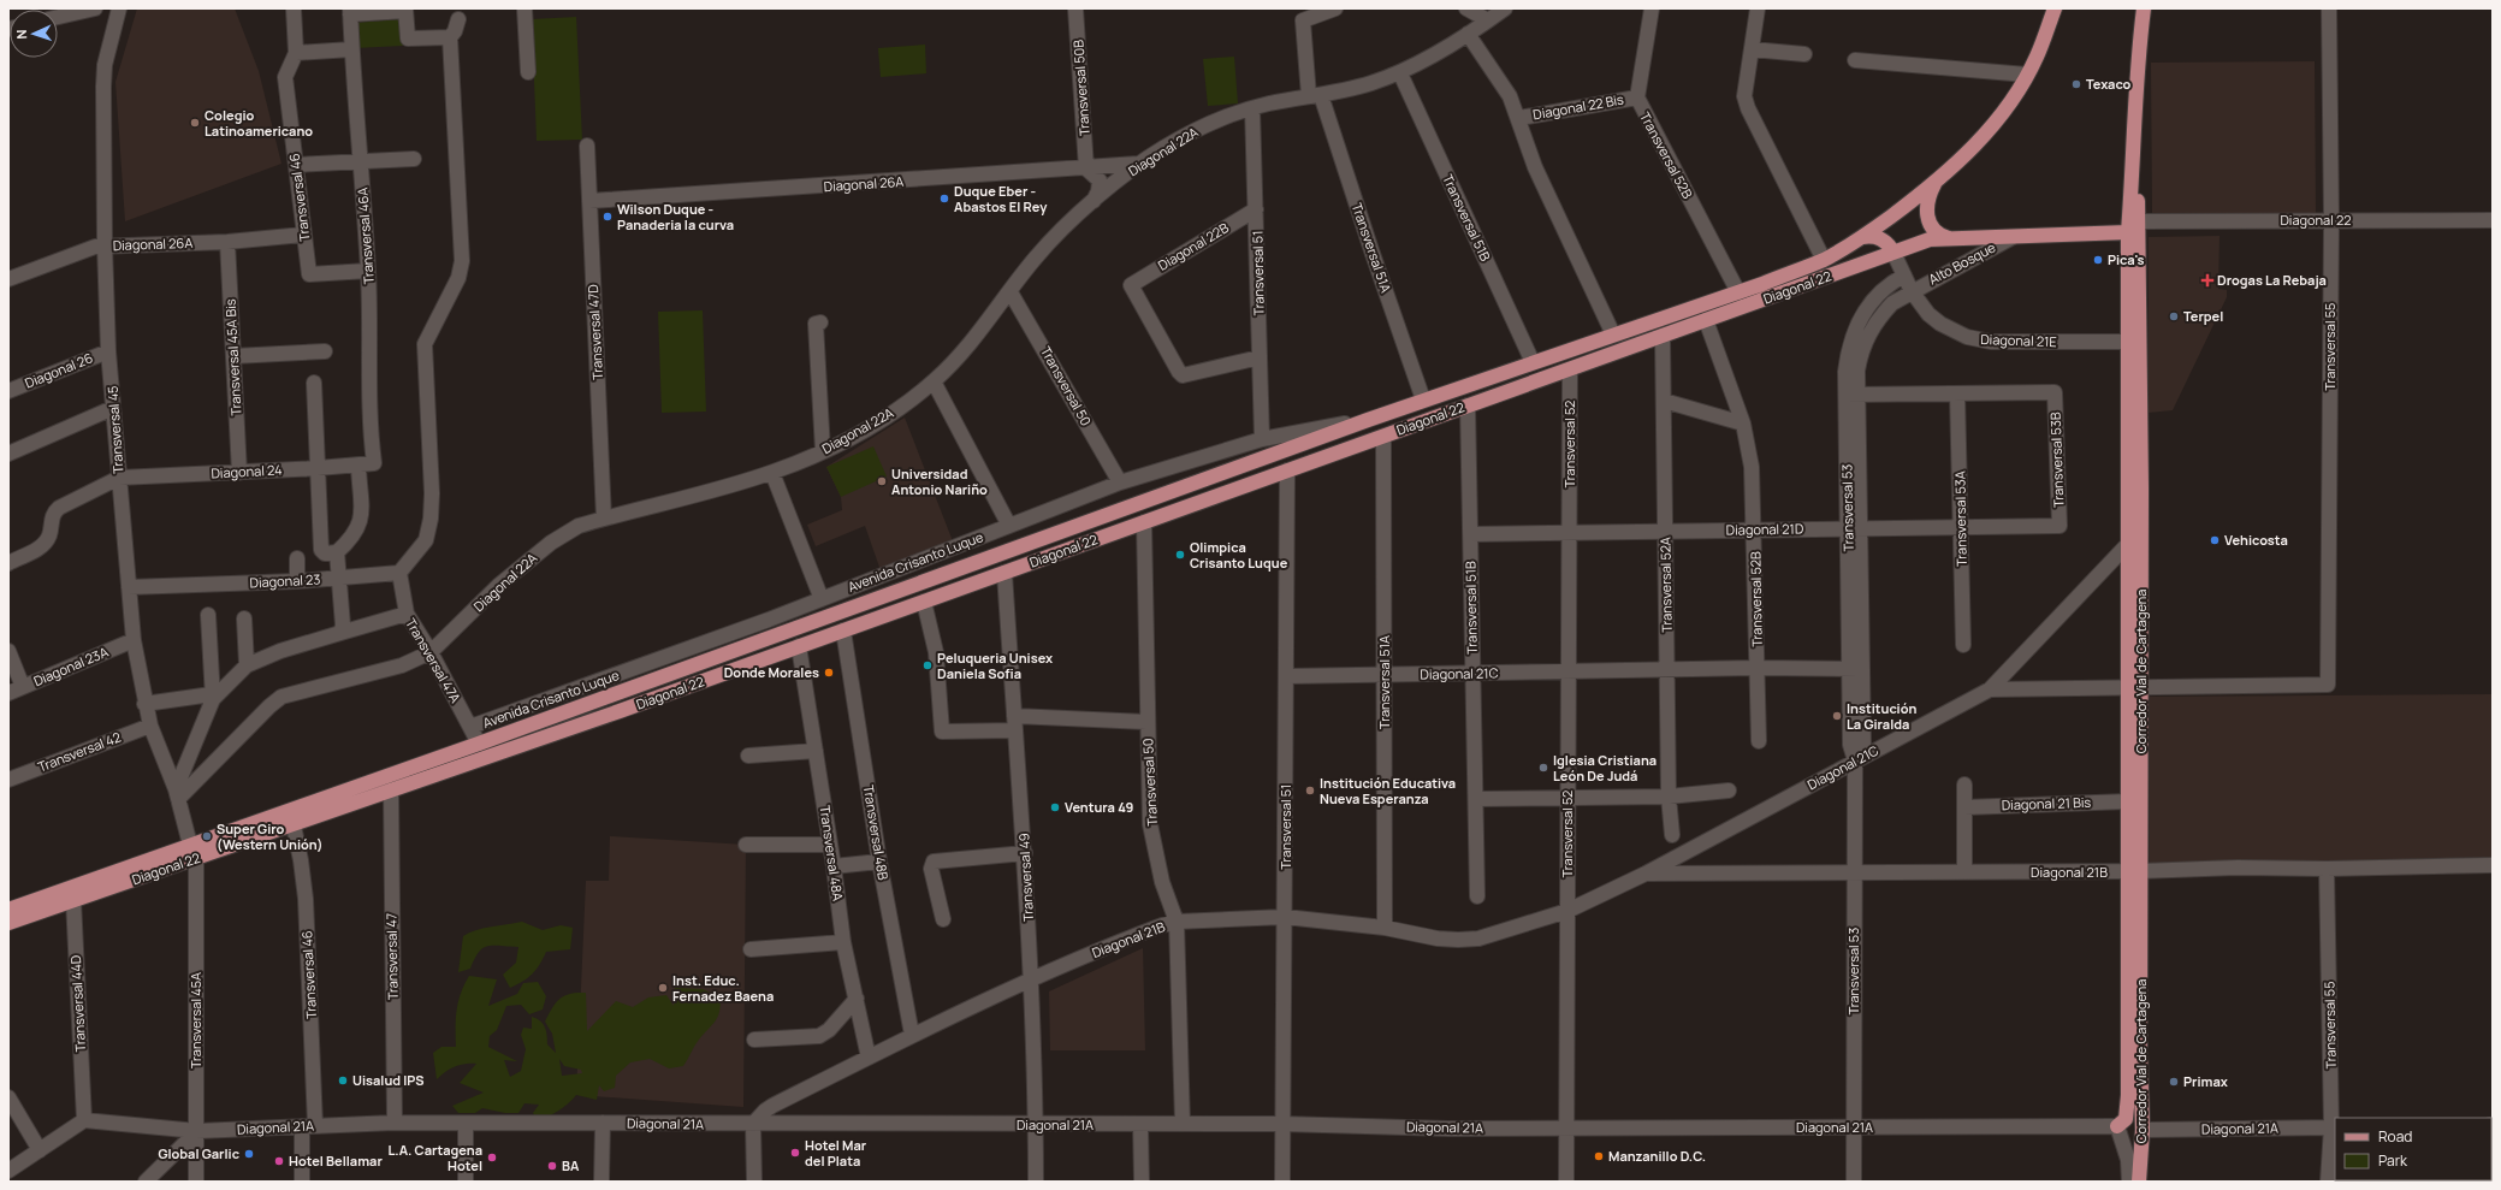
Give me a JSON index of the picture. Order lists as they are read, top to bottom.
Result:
{
  "streets": {
    "main road": ["Diagonal 22", "Corredor Vial de Cartagena"],
    "street": [
      "Transversal 50B",
      "Diagonal 22 Bis",
      "Diagonal 22A",
      "Transversal 52B",
      "Diagonal 26A",
      "Transversal 46",
      "Transversal 51B",
      "Transversal 46A",
      "Diagonal 22B",
      "Transversal 51A",
      "Alto Bosque",
      "Transversal 51",
      "Transversal 47D",
      "Diagonal 21E",
      "Transversal 55",
      "Transversal 45A Bis",
      "Diagonal 26",
      "Transversal 50",
      "Transversal 45",
      "Transversal 52",
      "Transversal 53B",
      "Diagonal 24",
      "Transversal 53",
      "Transversal 53A",
      "Diagonal 21D",
      "Avenida Crisanto Luque",
      "Diagonal 23",
      "Transversal 52A",
      "Transversal 47A",
      "Diagonal 23A",
      "Diagonal 21C",
      "Transversal 42",
      "Diagonal 21 Bis",
      "Transversal 48B",
      "Transversal 48A",
      "Diagonal 21B",
      "Transversal 49",
      "Transversal 47",
      "Transversal 44D",
      "Transversal 45A",
      "Diagonal 21A"
    ]
  },
  "crossings": [
    ["Transversal 50B", "Diagonal 26A"],
    ["Diagonal 22 Bis", "Transversal 52B"],
    ["Diagonal 22A", "Diagonal 26A"],
    ["Diagonal 22A", "Transversal 51B"],
    ["Diagonal 22A", "Transversal 51A"],
    ["Diagonal 22A", "Transversal 51"],
    ["Diagonal 22A", "Transversal 47D"],
    ["Diagonal 22A", "Transversal 50"],
    ["Diagonal 22A", "Transversal 45"],
    ["Diagonal 22A", "Transversal 47A"],
    ["Transversal 52B", "Diagonal 22"],
    ["Transversal 52B", "Diagonal 21D"],
    ["Transversal 52B", "Diagonal 21C"],
    ["Diagonal 26A", "Transversal 46"],
    ["Diagonal 26A", "Transversal 47D"],
    ["Diagonal 26A", "Transversal 45A Bis"],
    ["Diagonal 26A", "Transversal 45"],
    ["Transversal 46", "Diagonal 22"],
    ["Transversal 46", "Transversal 46A"],
    ["Transversal 46", "Diagonal 21A"],
    ["Transversal 51B", "Diagonal 22"],
    ["Transversal 51B", "Diagonal 21D"],
    ["Transversal 51B", "Diagonal 21C"],
    ["Diagonal 22", "Transversal 51A"],
    ["Diagonal 22", "Alto Bosque"],
    ["Diagonal 22", "Transversal 51"],
    ["Diagonal 22", "Diagonal 21E"],
    ["Diagonal 22", "Transversal 55"],
    ["Diagonal 22", "Transversal 50"],
    ["Diagonal 22", "Transversal 45"],
    ["Diagonal 22", "Transversal 52"],
    ["Diagonal 22", "Avenida Crisanto Luque"],
    ["Diagonal 22", "Transversal 52A"],
    ["Diagonal 22", "Transversal 47A"],
    ["Diagonal 22", "Corredor Vial de Cartagena"],
    ["Diagonal 22", "Transversal 48B"],
    ["Diagonal 22", "Transversal 48A"],
    ["Diagonal 22", "Transversal 49"],
    ["Diagonal 22", "Transversal 47"],
    ["Diagonal 22", "Transversal 44D"],
    ["Diagonal 22", "Transversal 45A"],
    ["Transversal 46A", "Diagonal 24"],
    ["Diagonal 22B", "Transversal 51"],
    ["Transversal 51A", "Diagonal 21C"],
    ["Transversal 51A", "Diagonal 21B"],
    ["Alto Bosque", "Diagonal 21E"],
    ["Alto Bosque", "Transversal 53"],
    ["Transversal 51", "Avenida Crisanto Luque"],
    ["Transversal 51", "Diagonal 21C"],
    ["Transversal 51", "Diagonal 21B"],
    ["Transversal 51", "Diagonal 21A"],
    ["Diagonal 21E", "Transversal 53"],
    ["Diagonal 21E", "Corredor Vial de Cartagena"],
    ["Transversal 55", "Corredor Vial de Cartagena"],
    ["Transversal 55", "Diagonal 21B"],
    ["Transversal 55", "Diagonal 21A"],
    ["Transversal 45A Bis", "Diagonal 24"],
    ["Diagonal 26", "Transversal 45"],
    ["Transversal 50", "Avenida Crisanto Luque"],
    ["Transversal 50", "Diagonal 21B"],
    ["Transversal 50", "Diagonal 21A"],
    ["Transversal 45", "Diagonal 24"],
    ["Transversal 45", "Diagonal 23"],
    ["Transversal 45", "Diagonal 23A"],
    ["Transversal 45", "Transversal 42"],
    ["Transversal 45", "Transversal 45A"],
    ["Transversal 52", "Diagonal 21D"],
    ["Transversal 52", "Diagonal 21C"],
    ["Transversal 52", "Diagonal 21B"],
    ["Transversal 52", "Diagonal 21A"],
    ["Transversal 53B", "Transversal 53A"],
    ["Transversal 53B", "Diagonal 21D"],
    ["Transversal 53", "Diagonal 21D"],
    ["Transversal 53", "Diagonal 21C"],
    ["Transversal 53", "Diagonal 21B"],
    ["Transversal 53", "Diagonal 21A"],
    ["Transversal 53A", "Diagonal 21D"],
    ["Diagonal 21D", "Transversal 52A"],
    ["Avenida Crisanto Luque", "Transversal 47A"],
    ["Diagonal 23", "Transversal 47A"],
    ["Transversal 52A", "Diagonal 21C"],
    ["Corredor Vial de Cartagena", "Diagonal 21C"],
    ["Corredor Vial de Cartagena", "Diagonal 21 Bis"],
    ["Corredor Vial de Cartagena", "Diagonal 21B"],
    ["Corredor Vial de Cartagena", "Diagonal 21A"],
    ["Diagonal 21C", "Diagonal 21B"],
    ["Transversal 48B", "Diagonal 21B"],
    ["Transversal 48A", "Diagonal 21B"],
    ["Diagonal 21B", "Transversal 49"],
    ["Diagonal 21B", "Diagonal 21A"],
    ["Transversal 49", "Diagonal 21A"],
    ["Transversal 47", "Diagonal 21A"],
    ["Transversal 44D", "Diagonal 21A"],
    ["Transversal 45A", "Diagonal 21A"]
  ],
  "places": {
    "other": [
      "Texaco",
      "Colegio Latinoamericano",
      "Duque Eber - Abastos El Rey",
      "Wilson Duque - Panaderia la curva",
      "Pica's",
      "Terpel",
      "Universidad Antonio Nariño",
      "Vehicosta",
      "Olimpica Crisanto Luque",
      "Peluqueria Unisex Daniela Sofia",
      "Donde Morales",
      "Institución La Giralda",
      "Iglesia Cristiana León De Judá",
      "Institución Educativa Nueva Esperanza",
      "Ventura 49",
      "Super Giro (Western Unión)",
      "Inst. Educ. Fernadez Baena",
      "Uisalud IPS",
      "Primax",
      "Hotel Mar del Plata",
      "Global Garlic",
      "Manzanillo D.C.",
      "L.A. Cartagena Hotel",
      "Hotel Bellamar",
      "BA"
    ],
    "health": ["Drogas La Rebaja"]
  },
  "legend": ["Road", "Park"],
  "north": "left"
}
